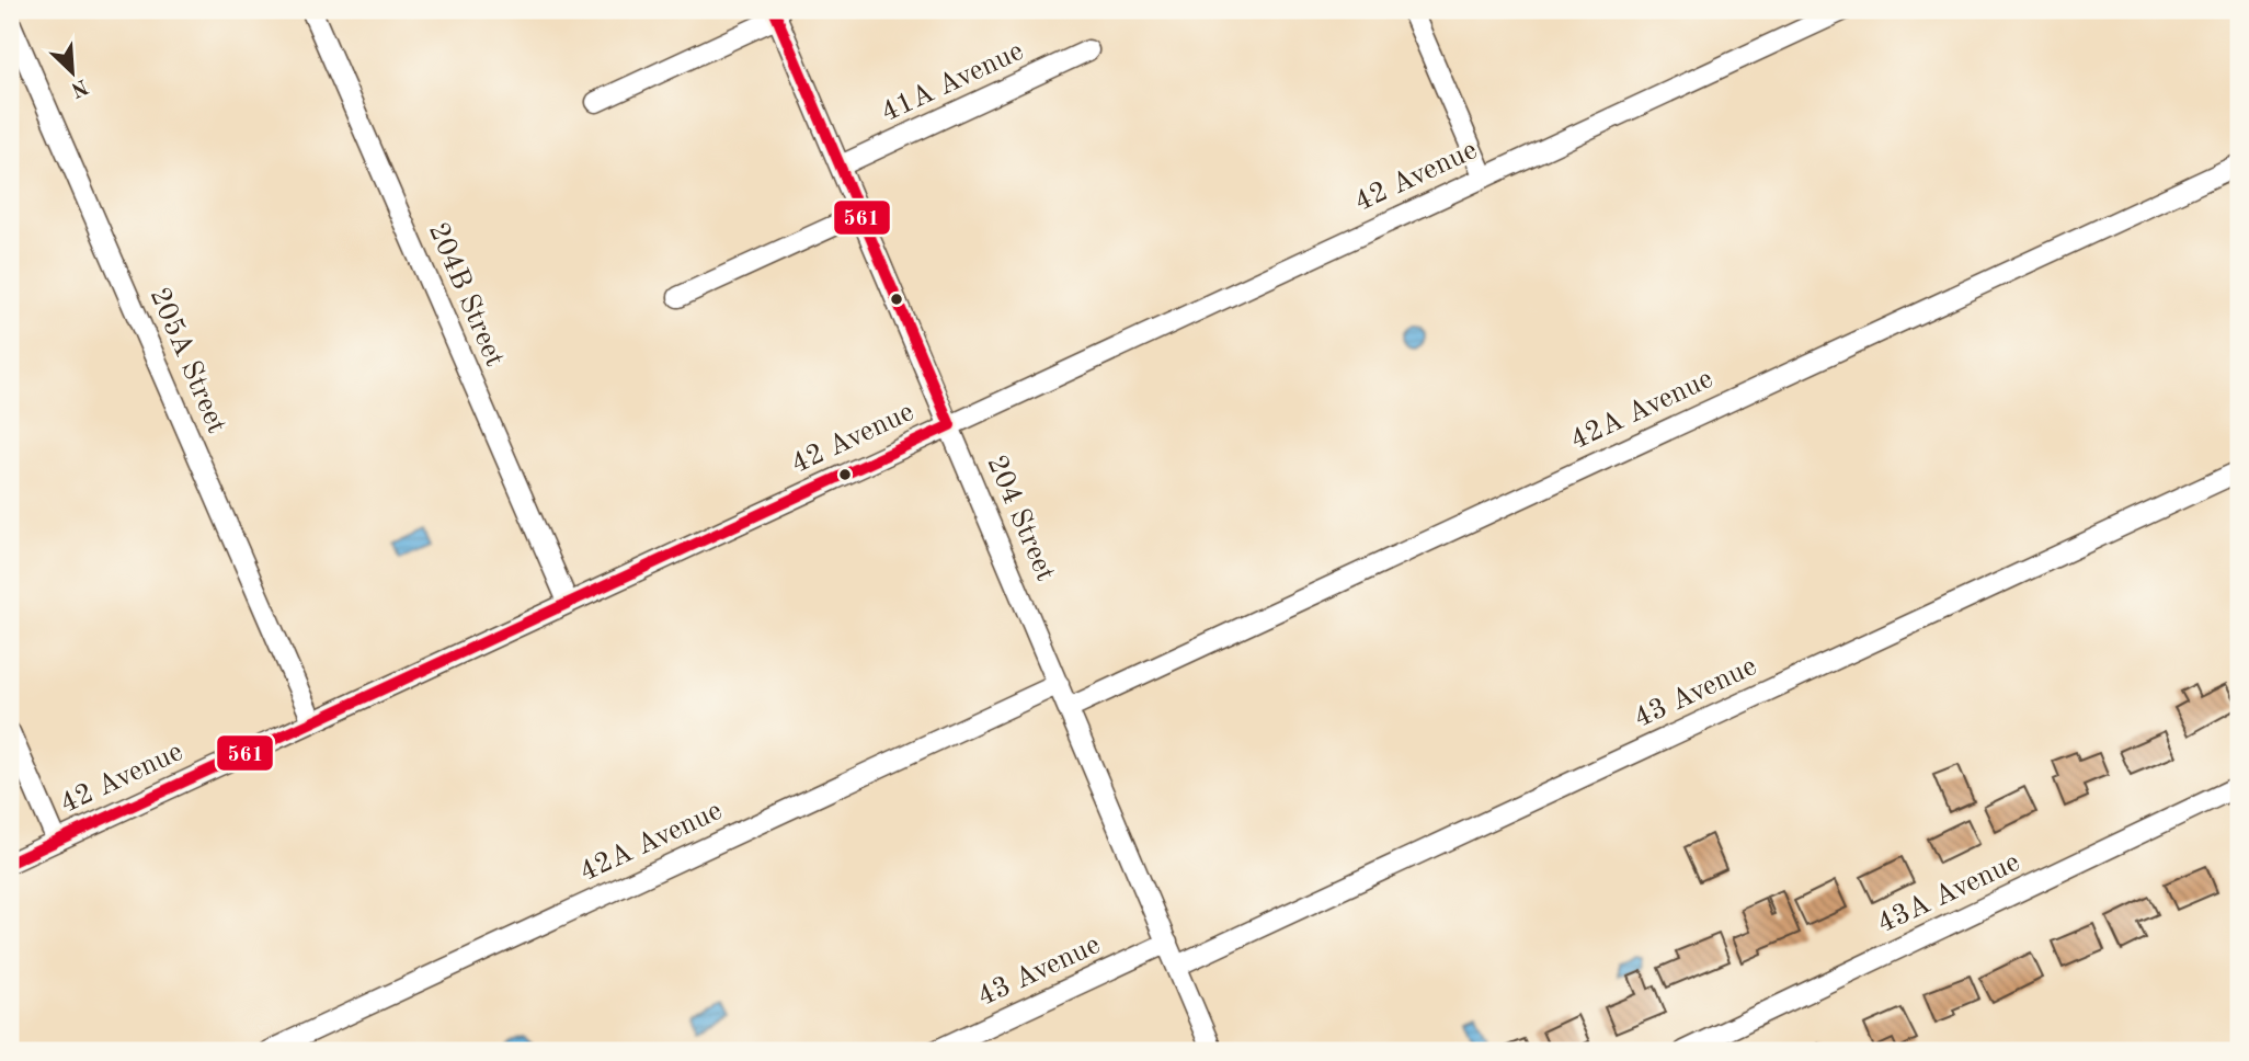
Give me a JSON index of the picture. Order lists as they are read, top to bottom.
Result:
{
  "streets": {
    "street": [
      "41A Avenue",
      "42 Avenue",
      "204B Street",
      "205A Street",
      "42A Avenue",
      "204 Street",
      "43 Avenue",
      "43A Avenue"
    ]
  },
  "crossings": [
    ["41A Avenue", "204 Street"],
    ["42 Avenue", "204B Street"],
    ["42 Avenue", "205A Street"],
    ["42 Avenue", "204 Street"],
    ["42A Avenue", "204 Street"],
    ["204 Street", "43 Avenue"]
  ],
  "lines": ["transit line 561"],
  "north": "bottom right"
}
